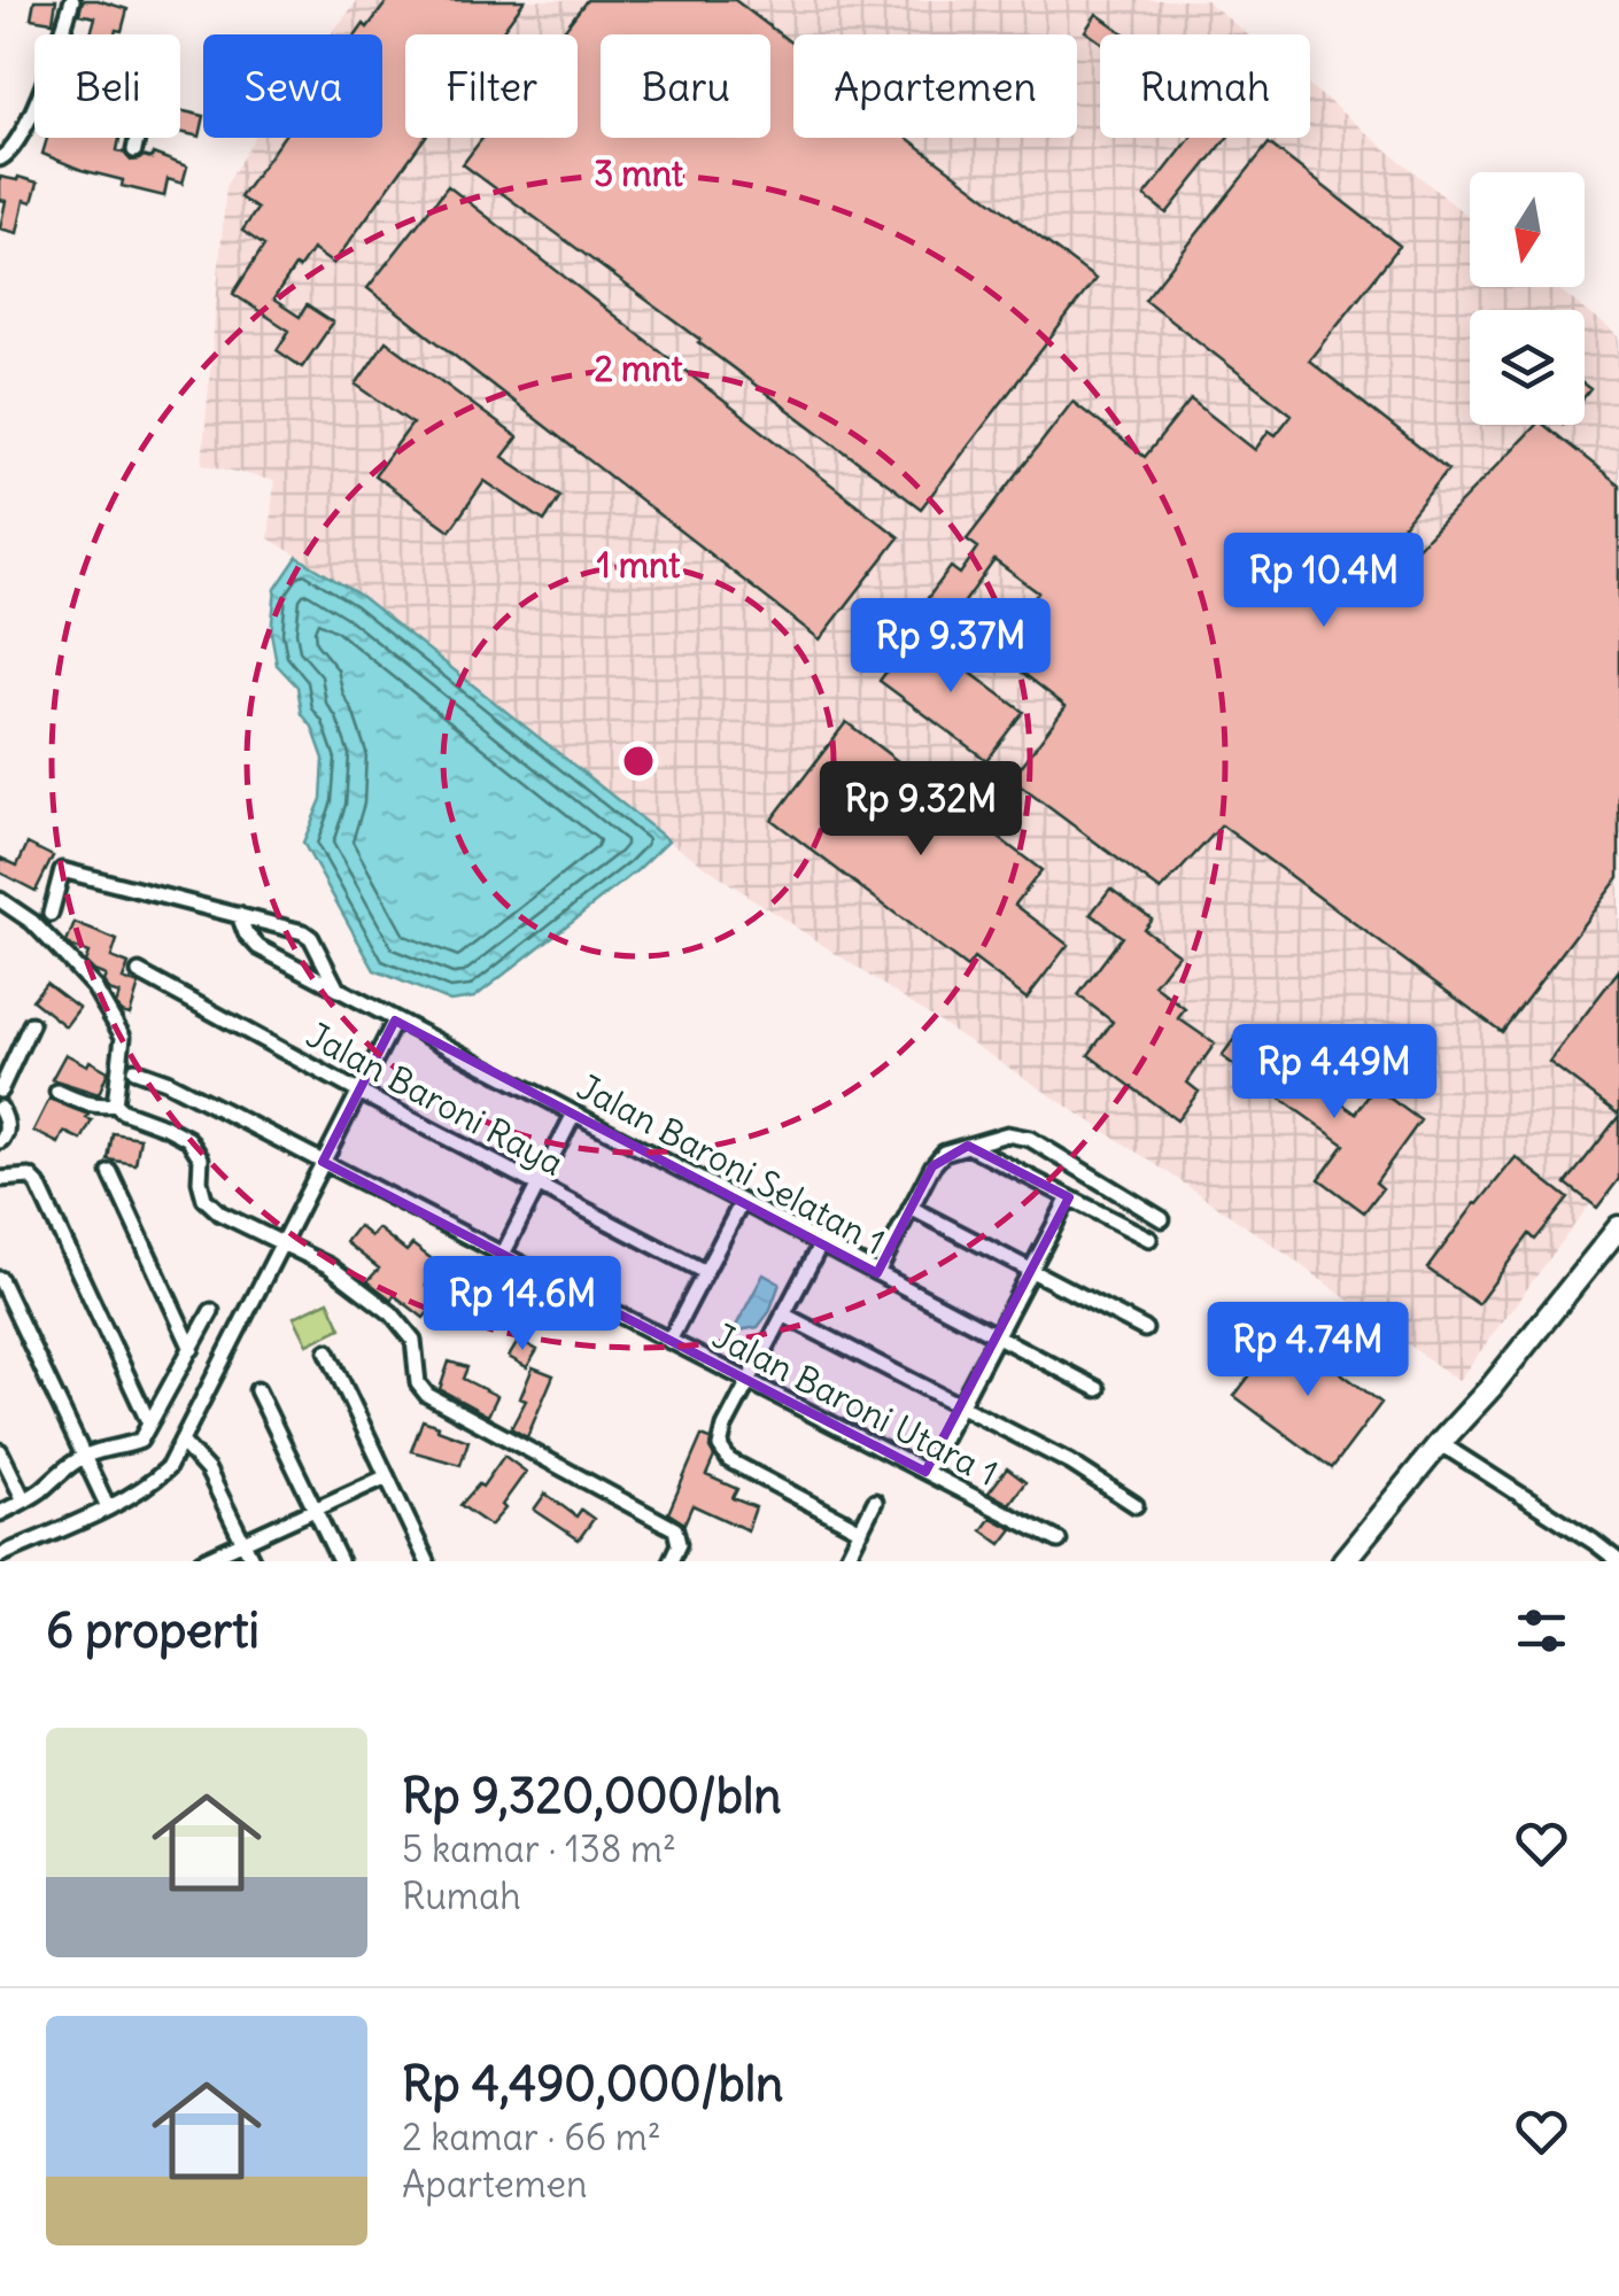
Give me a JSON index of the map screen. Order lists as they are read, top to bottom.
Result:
{
  "streets": {
    "street": ["Jalan Baroni Raya", "Jalan Baroni Selatan 1", "Jalan Baroni Utara 1"]
  },
  "north": "bottom",
  "page": {
    "chip": [
      "Beli",
      "Sewa",
      "Filter",
      "Baru",
      "Apartemen",
      "Rumah"
    ],
    "price": [
      "Rp 10.4M",
      "Rp 9.37M",
      "Rp 9.32M",
      "Rp 4.49M",
      "Rp 14.6M",
      "Rp 4.74M"
    ],
    "heading": "6 properti",
    "list": [
      {
        "name": "Rp 9,320,000/bln",
        "note": "5 kamar · 138 m² · Rumah"
      },
      {
        "name": "Rp 4,490,000/bln",
        "note": "2 kamar · 66 m² · Apartemen"
      }
    ]
  },
  "rings": ["3 mnt", "2 mnt", "1 mnt"]
}
